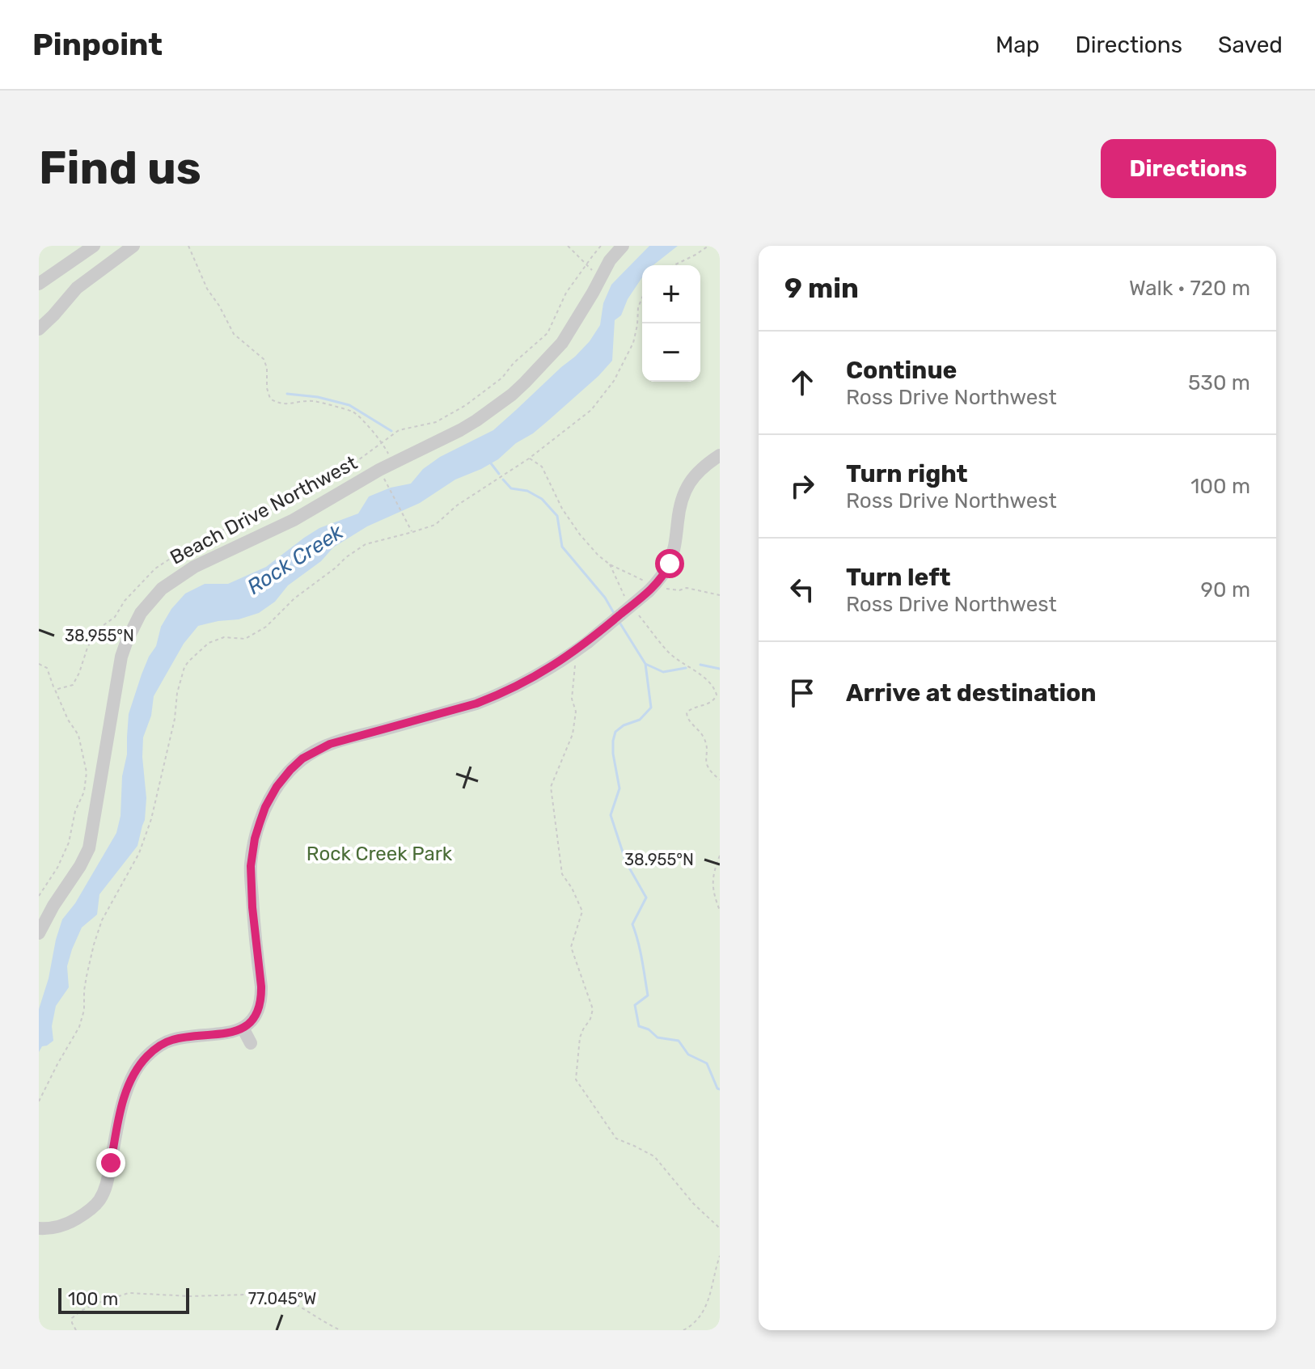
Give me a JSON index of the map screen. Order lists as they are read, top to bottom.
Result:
{
  "streets": {
    "street": ["Beach Drive Northwest"]
  },
  "water": ["Rock Creek"],
  "parks": ["Rock Creek Park"],
  "scale_bar": "100 m",
  "page": {
    "header": "Pinpoint",
    "nav": ["Map", "Directions", "Saved"],
    "buttons": "Directions",
    "title": "Find us",
    "heading": ["9 min", "Walk · 720 m"],
    "map_buttons": ["+", "−"],
    "list": [
      ["Continue", "Ross Drive Northwest", "530 m"],
      ["Turn right", "Ross Drive Northwest", "100 m"],
      ["Turn left", "Ross Drive Northwest", "90 m"],
      "Arrive at destination"
    ],
    "scale": "100 m"
  },
  "coordinates": ["38.955°N", "77.045°W"]
}
